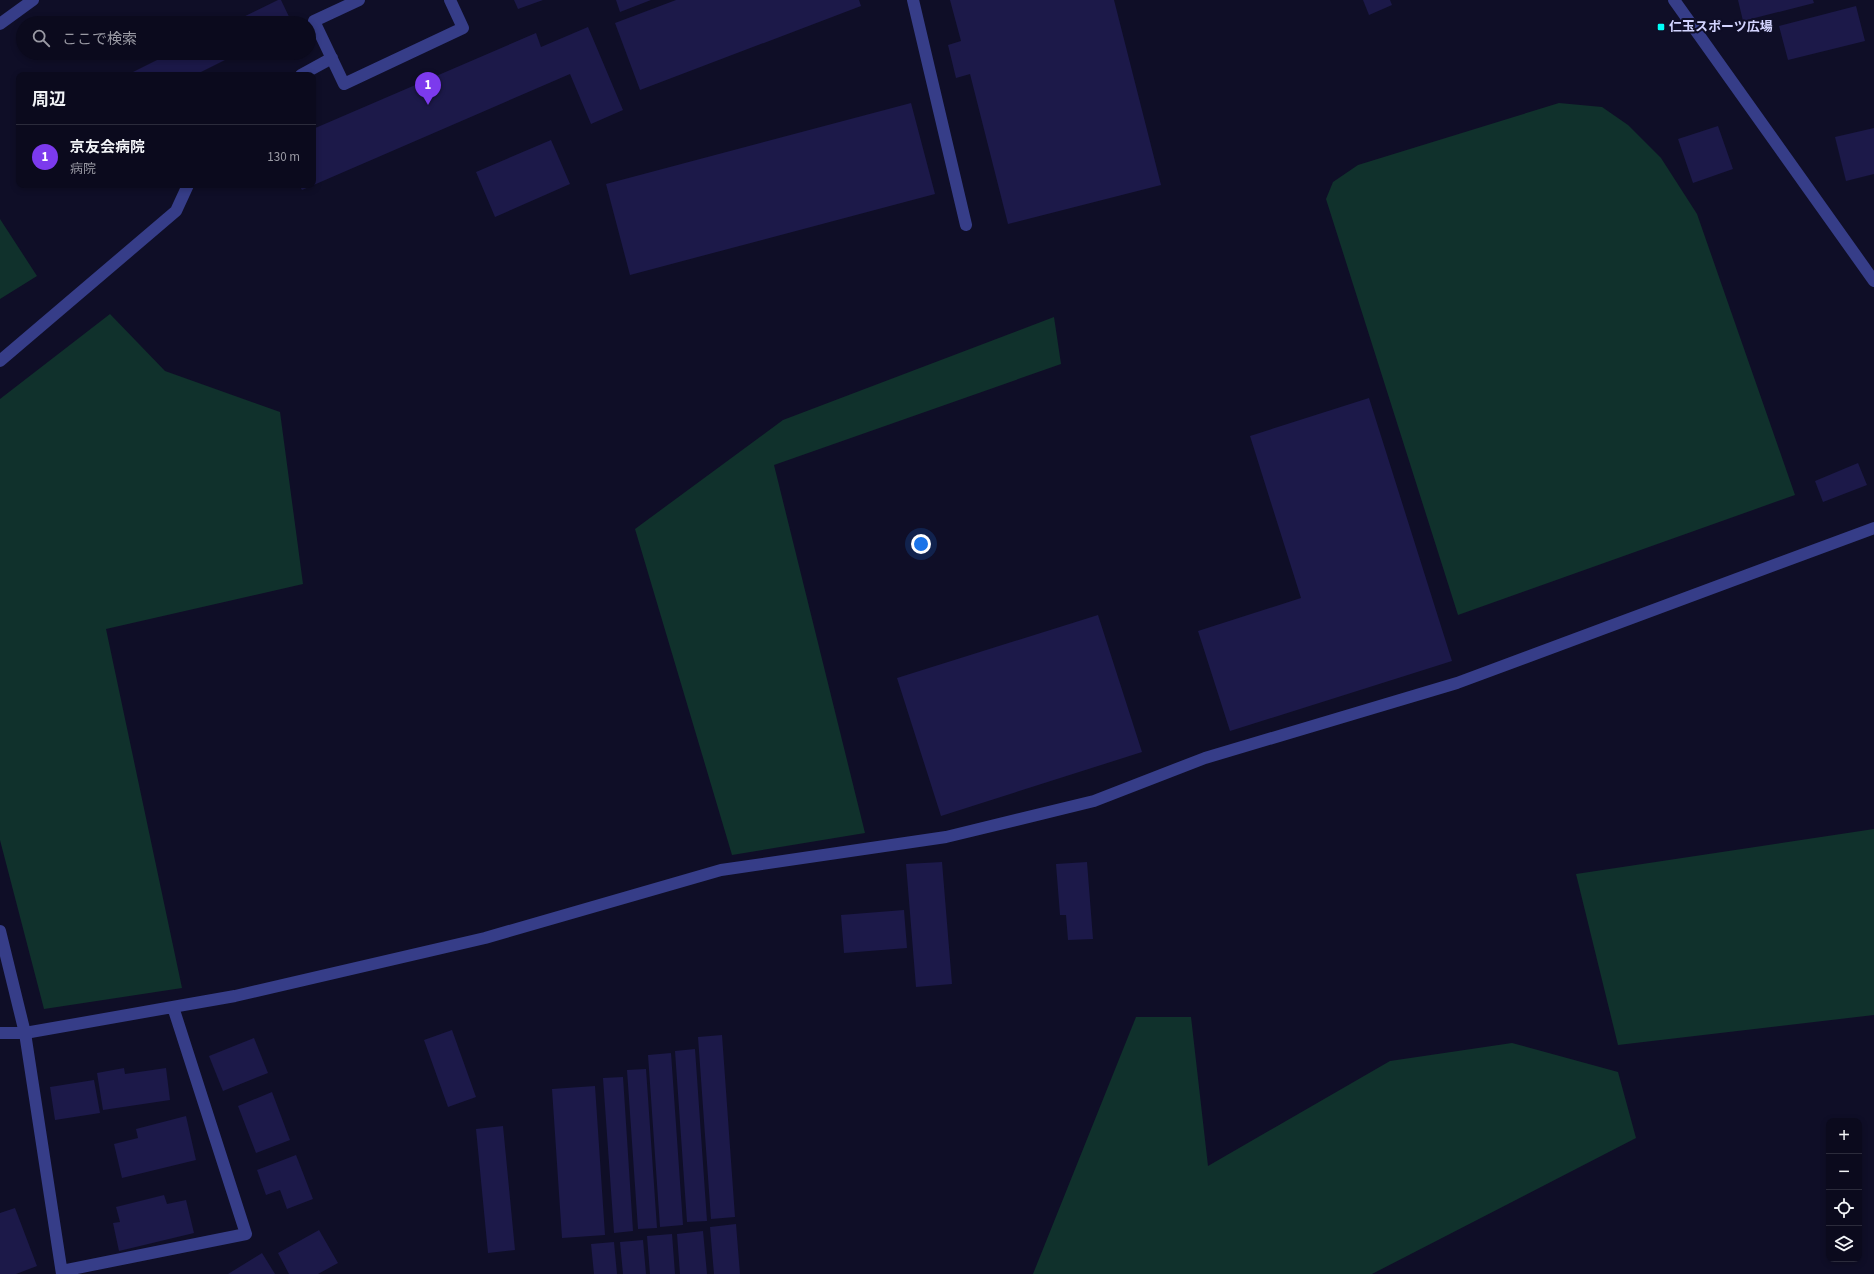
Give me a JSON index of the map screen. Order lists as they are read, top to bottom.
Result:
{
  "places": {
    "transit": ["仁玉スポーツ広場"]
  },
  "page": {
    "search": "ここで検索",
    "pins": "1",
    "heading": "周辺",
    "list": [
      {
        "mark": "1",
        "name": "京友会病院",
        "note": "病院",
        "value": "130 m"
      }
    ],
    "map_buttons": ["+", "−"]
  }
}
